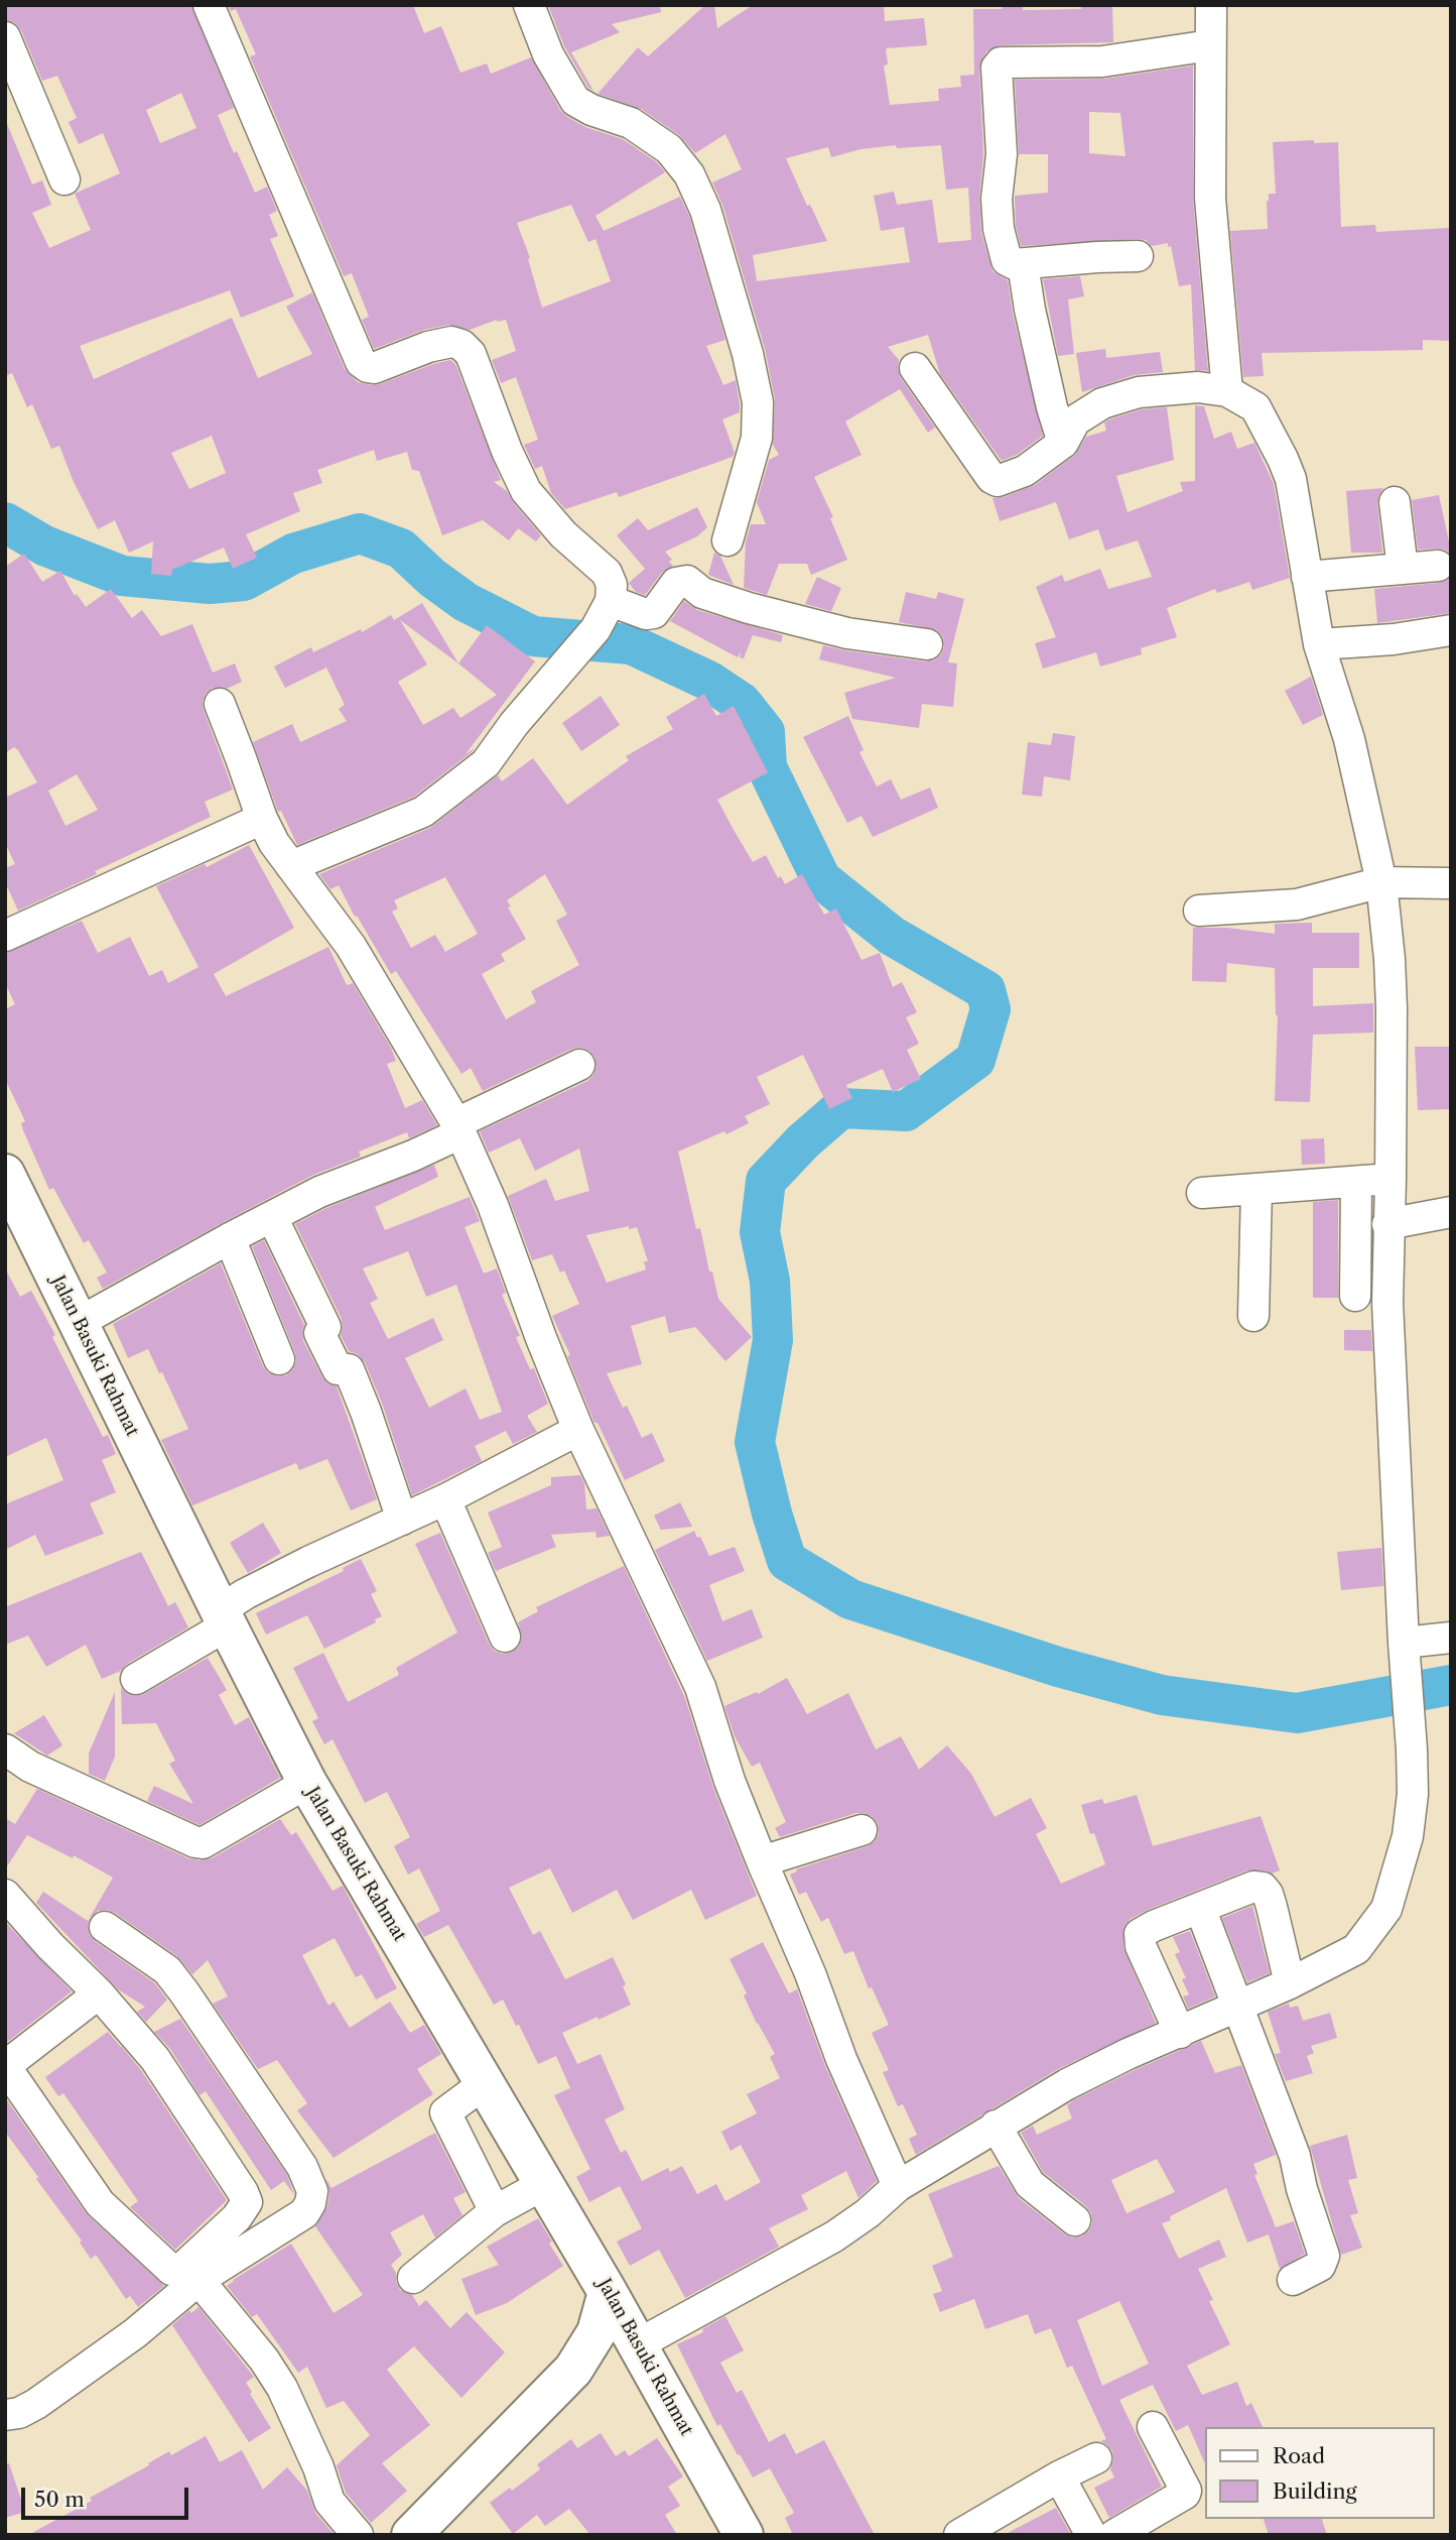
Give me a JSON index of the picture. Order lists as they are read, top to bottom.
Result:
{
  "streets": {
    "highway": ["Jalan Basuki Rahmat"]
  },
  "legend": ["Road", "Building"],
  "scale_bar": "50 m"
}
